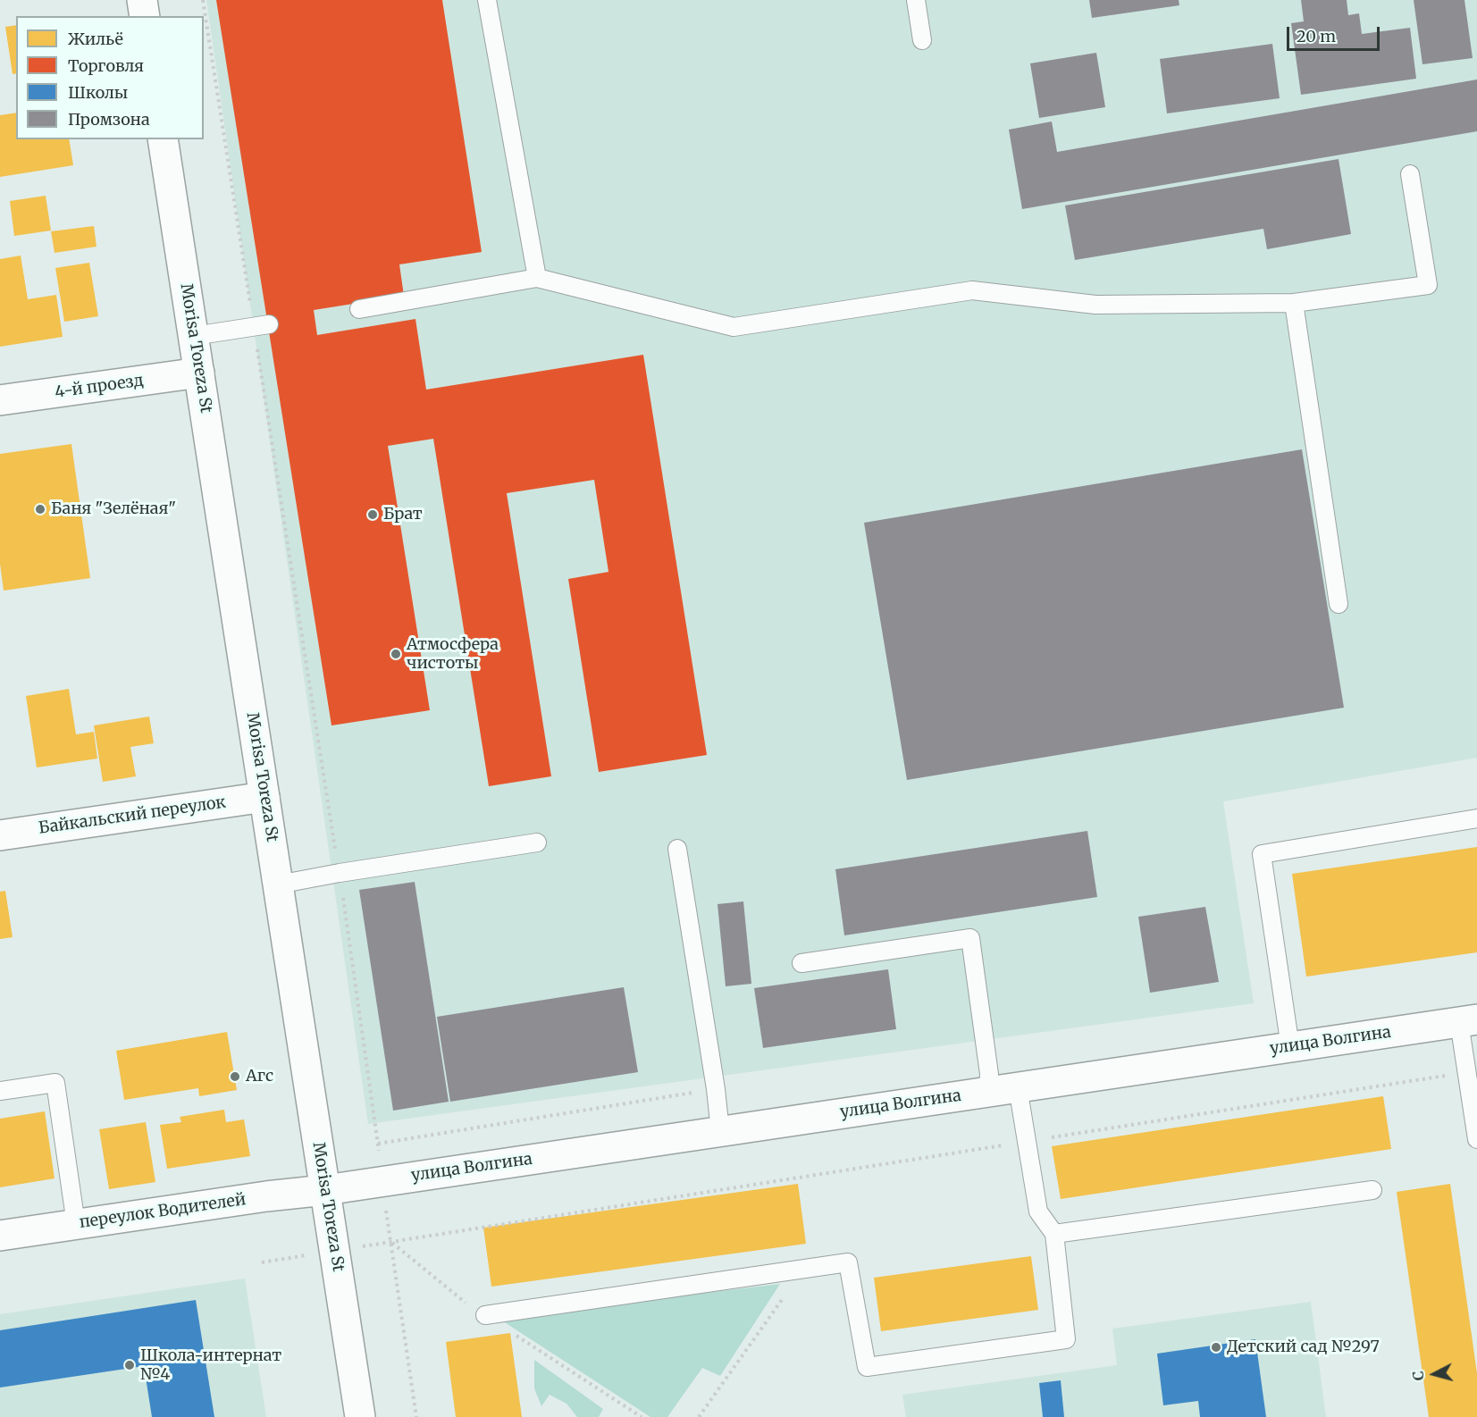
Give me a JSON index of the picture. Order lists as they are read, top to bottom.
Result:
{
  "streets": {
    "street": [
      "Morisa Toreza St",
      "4-й проезд",
      "Байкальский переулок",
      "улица Волгина",
      "переулок Водителей"
    ]
  },
  "crossings": [
    ["Morisa Toreza St", "4-й проезд"],
    ["Morisa Toreza St", "Байкальский переулок"],
    ["Morisa Toreza St", "улица Волгина"],
    ["Morisa Toreza St", "переулок Водителей"],
    ["улица Волгина", "переулок Водителей"]
  ],
  "places": [
    "Баня \"Зелёная\"",
    "Брат",
    "Атмосфера чистоты",
    "Агс",
    "Детский сад №297",
    "Школа-интернат №4"
  ],
  "legend": [
    "Жильё",
    "Торговля",
    "Школы",
    "Промзона"
  ],
  "scale_bar": "20 m",
  "north": "left"
}
